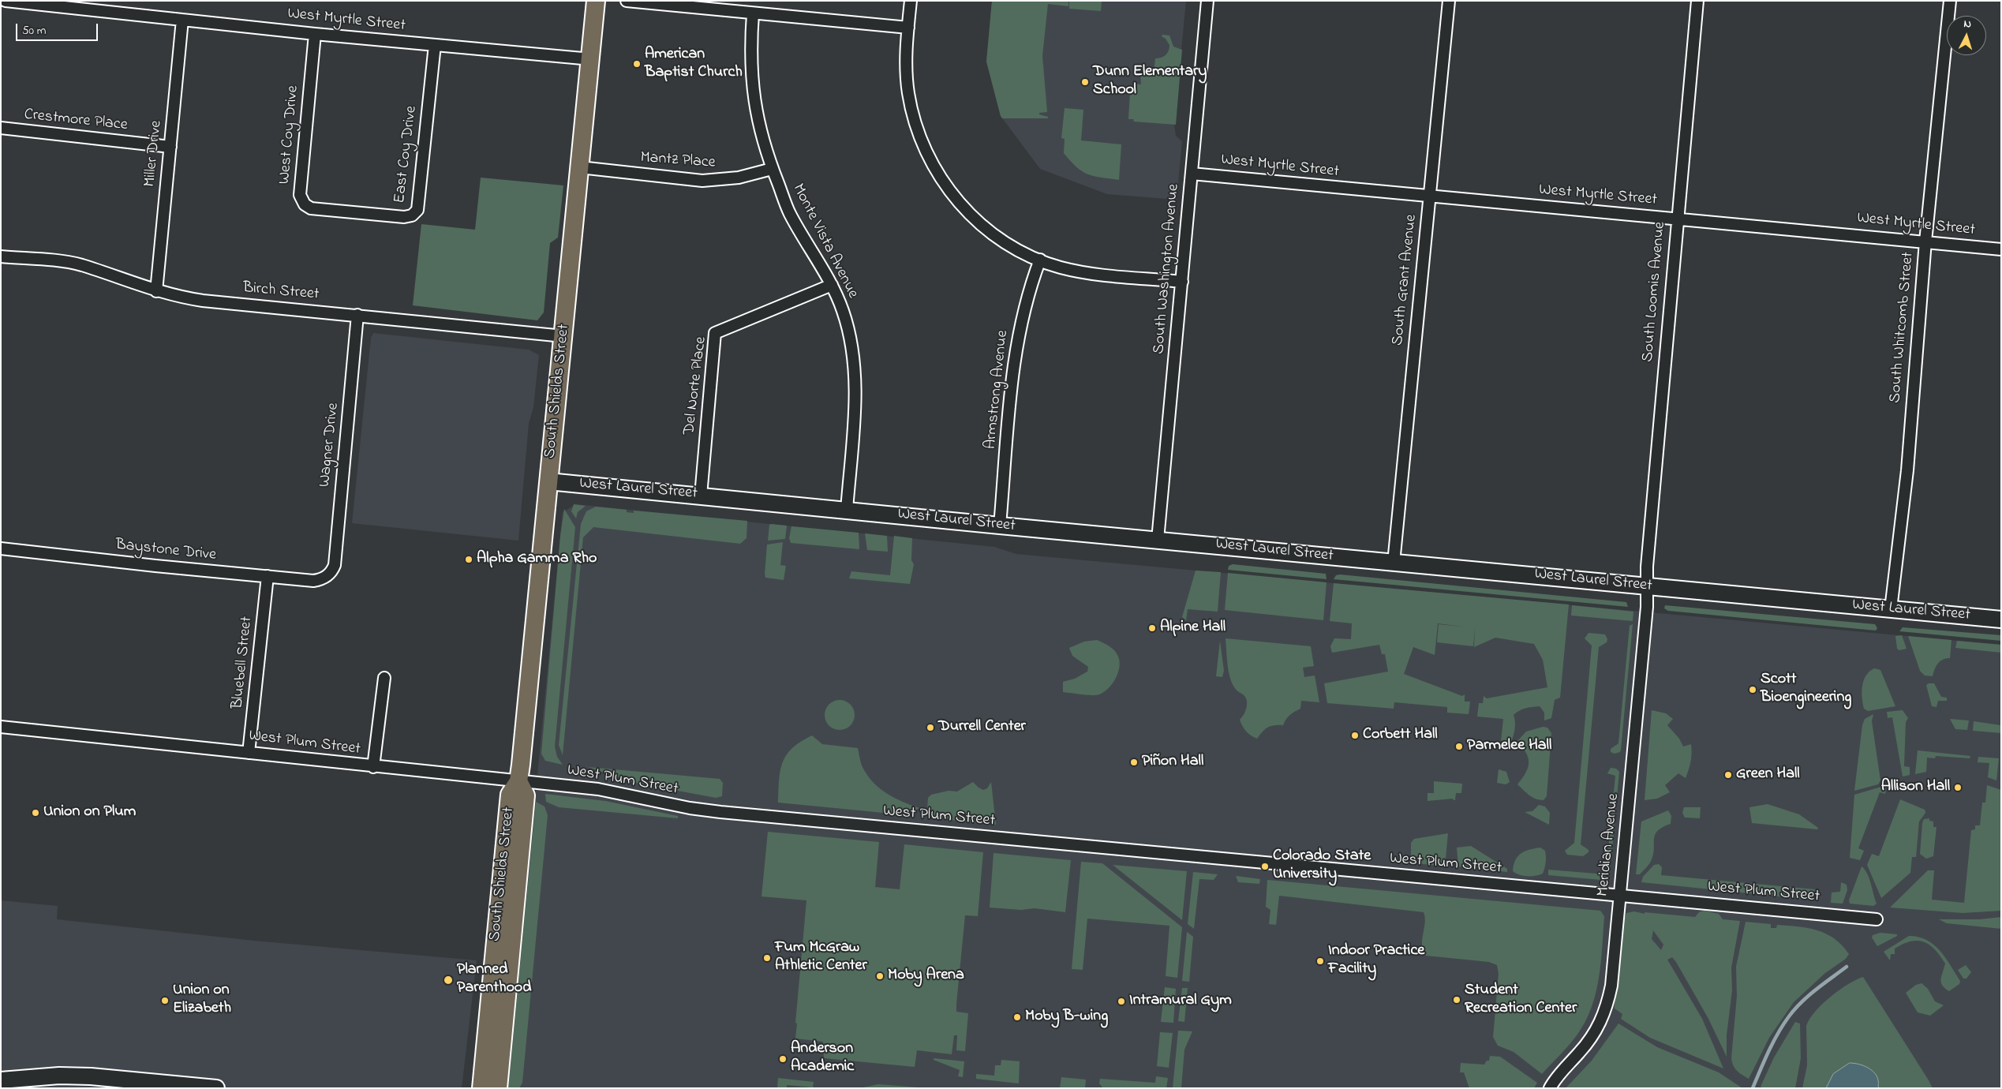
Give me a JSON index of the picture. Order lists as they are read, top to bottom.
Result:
{
  "streets": {
    "main road": ["South Shields Street", "West Laurel Street"],
    "street": [
      "West Myrtle Street",
      "Crestmore Place",
      "West Coy Drive",
      "Miller Drive",
      "East Coy Drive",
      "Mantz Place",
      "Monte Vista Avenue",
      "South Washington Avenue",
      "South Grant Avenue",
      "Birch Street",
      "South Loomis Avenue",
      "South Whitcomb Street",
      "Del Norte Place",
      "Armstrong Avenue",
      "Wagner Drive",
      "Baystone Drive",
      "Bluebell Street",
      "West Plum Street",
      "Meridian Avenue"
    ]
  },
  "crossings": [
    ["West Myrtle Street", "West Coy Drive"],
    ["West Myrtle Street", "Miller Drive"],
    ["West Myrtle Street", "East Coy Drive"],
    ["West Myrtle Street", "South Washington Avenue"],
    ["West Myrtle Street", "South Grant Avenue"],
    ["West Myrtle Street", "South Loomis Avenue"],
    ["West Myrtle Street", "South Whitcomb Street"],
    ["West Myrtle Street", "South Shields Street"],
    ["Crestmore Place", "Miller Drive"],
    ["West Coy Drive", "East Coy Drive"],
    ["Miller Drive", "Birch Street"],
    ["Mantz Place", "Monte Vista Avenue"],
    ["Mantz Place", "South Shields Street"],
    ["Monte Vista Avenue", "Del Norte Place"],
    ["Monte Vista Avenue", "West Laurel Street"],
    ["South Washington Avenue", "West Laurel Street"],
    ["South Grant Avenue", "West Laurel Street"],
    ["Birch Street", "South Shields Street"],
    ["Birch Street", "Wagner Drive"],
    ["South Loomis Avenue", "West Laurel Street"],
    ["South Loomis Avenue", "Meridian Avenue"],
    ["South Whitcomb Street", "West Laurel Street"],
    ["Del Norte Place", "West Laurel Street"],
    ["Armstrong Avenue", "West Laurel Street"],
    ["South Shields Street", "West Laurel Street"],
    ["South Shields Street", "West Plum Street"],
    ["Wagner Drive", "Baystone Drive"],
    ["West Laurel Street", "Meridian Avenue"],
    ["Baystone Drive", "Bluebell Street"],
    ["Bluebell Street", "West Plum Street"],
    ["West Plum Street", "Meridian Avenue"]
  ],
  "places": [
    "American Baptist Church",
    "Dunn Elementary School",
    "Alpha Gamma Rho",
    "Alpine Hall",
    "Scott Bioengineering",
    "Durrell Center",
    "Corbett Hall",
    "Parmelee Hall",
    "Piñon Hall",
    "Green Hall",
    "Allison Hall",
    "Union on Plum",
    "Colorado State University",
    "Fum McGraw Athletic Center",
    "Indoor Practice Facility",
    "Moby Arena",
    "Planned Parenthood",
    "Student Recreation Center",
    "Union on Elizabeth",
    "Intramural Gym",
    "Moby B-wing",
    "Anderson Academic"
  ],
  "scale_bar": "50 m",
  "north": "top"
}
